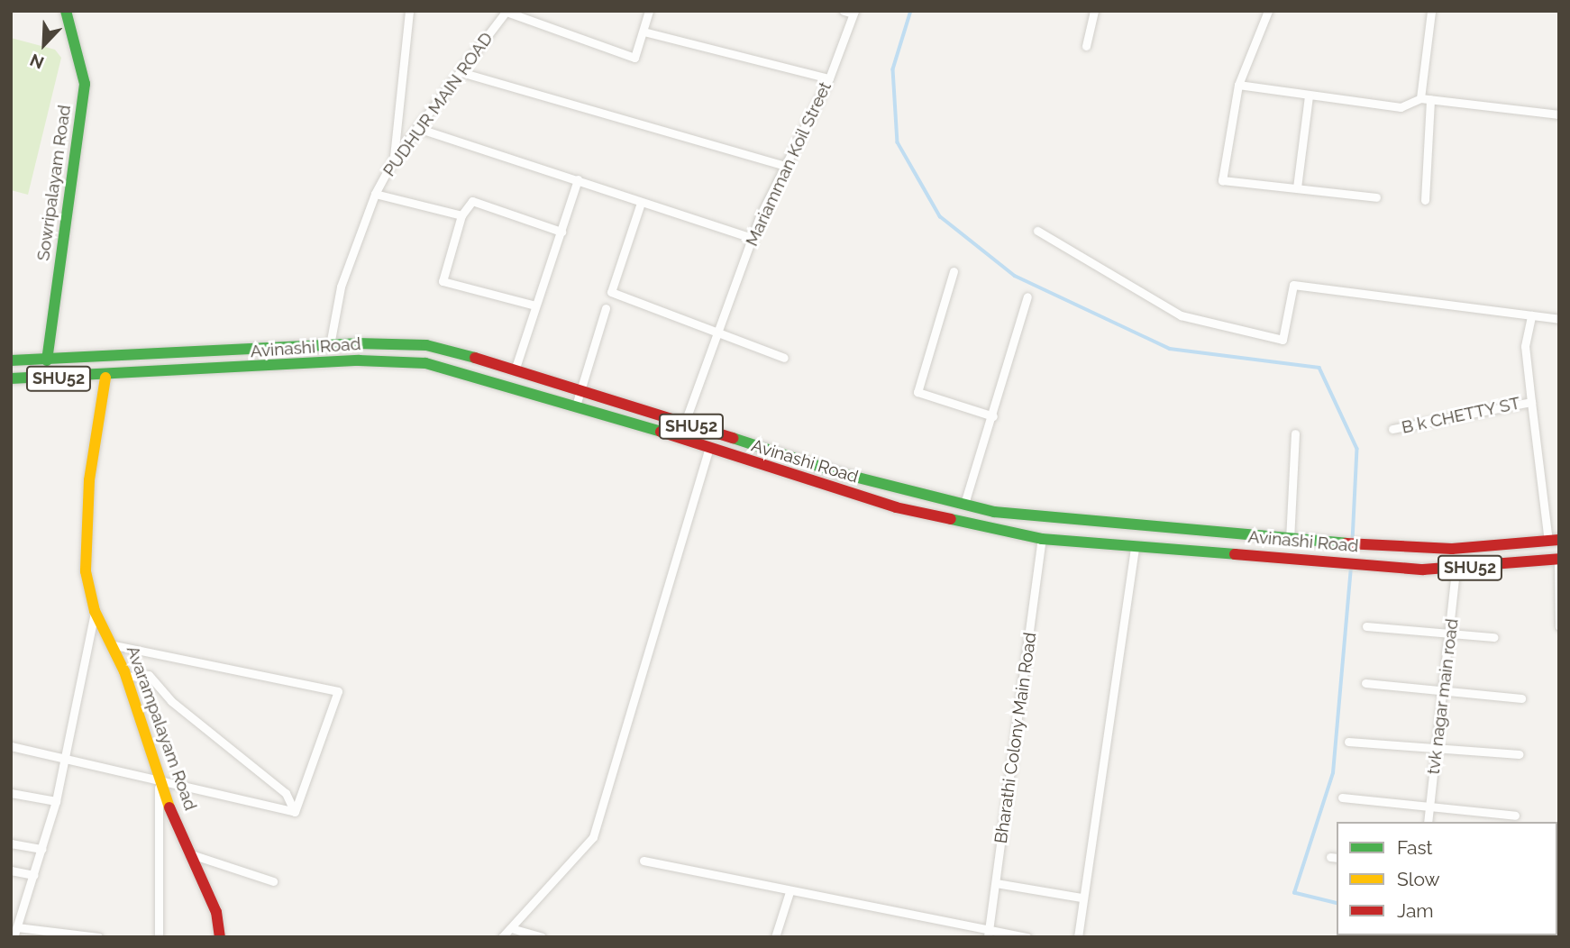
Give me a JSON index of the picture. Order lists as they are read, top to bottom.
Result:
{
  "streets": {
    "main road": [
      "Sowripalayam Road",
      "Avinashi Road",
      "SHU52",
      "Avarampalayam Road"
    ],
    "street": [
      "PUDHUR MAIN ROAD",
      "Mariamman Koil Street",
      "B k CHETTY ST",
      "tvk nagar main road",
      "Bharathi Colony Main Road"
    ]
  },
  "crossings": [
    ["PUDHUR MAIN ROAD", "Avinashi Road"],
    ["Mariamman Koil Street", "Avinashi Road"],
    ["Sowripalayam Road", "Avinashi Road"],
    ["Sowripalayam Road", "SHU52"],
    ["Avinashi Road", "SHU52"],
    ["Avinashi Road", "B k CHETTY ST"],
    ["Avinashi Road", "tvk nagar main road"],
    ["Avinashi Road", "Avarampalayam Road"],
    ["Avinashi Road", "Bharathi Colony Main Road"]
  ],
  "legend": ["Fast", "Slow", "Jam"],
  "north": "bottom left"
}
